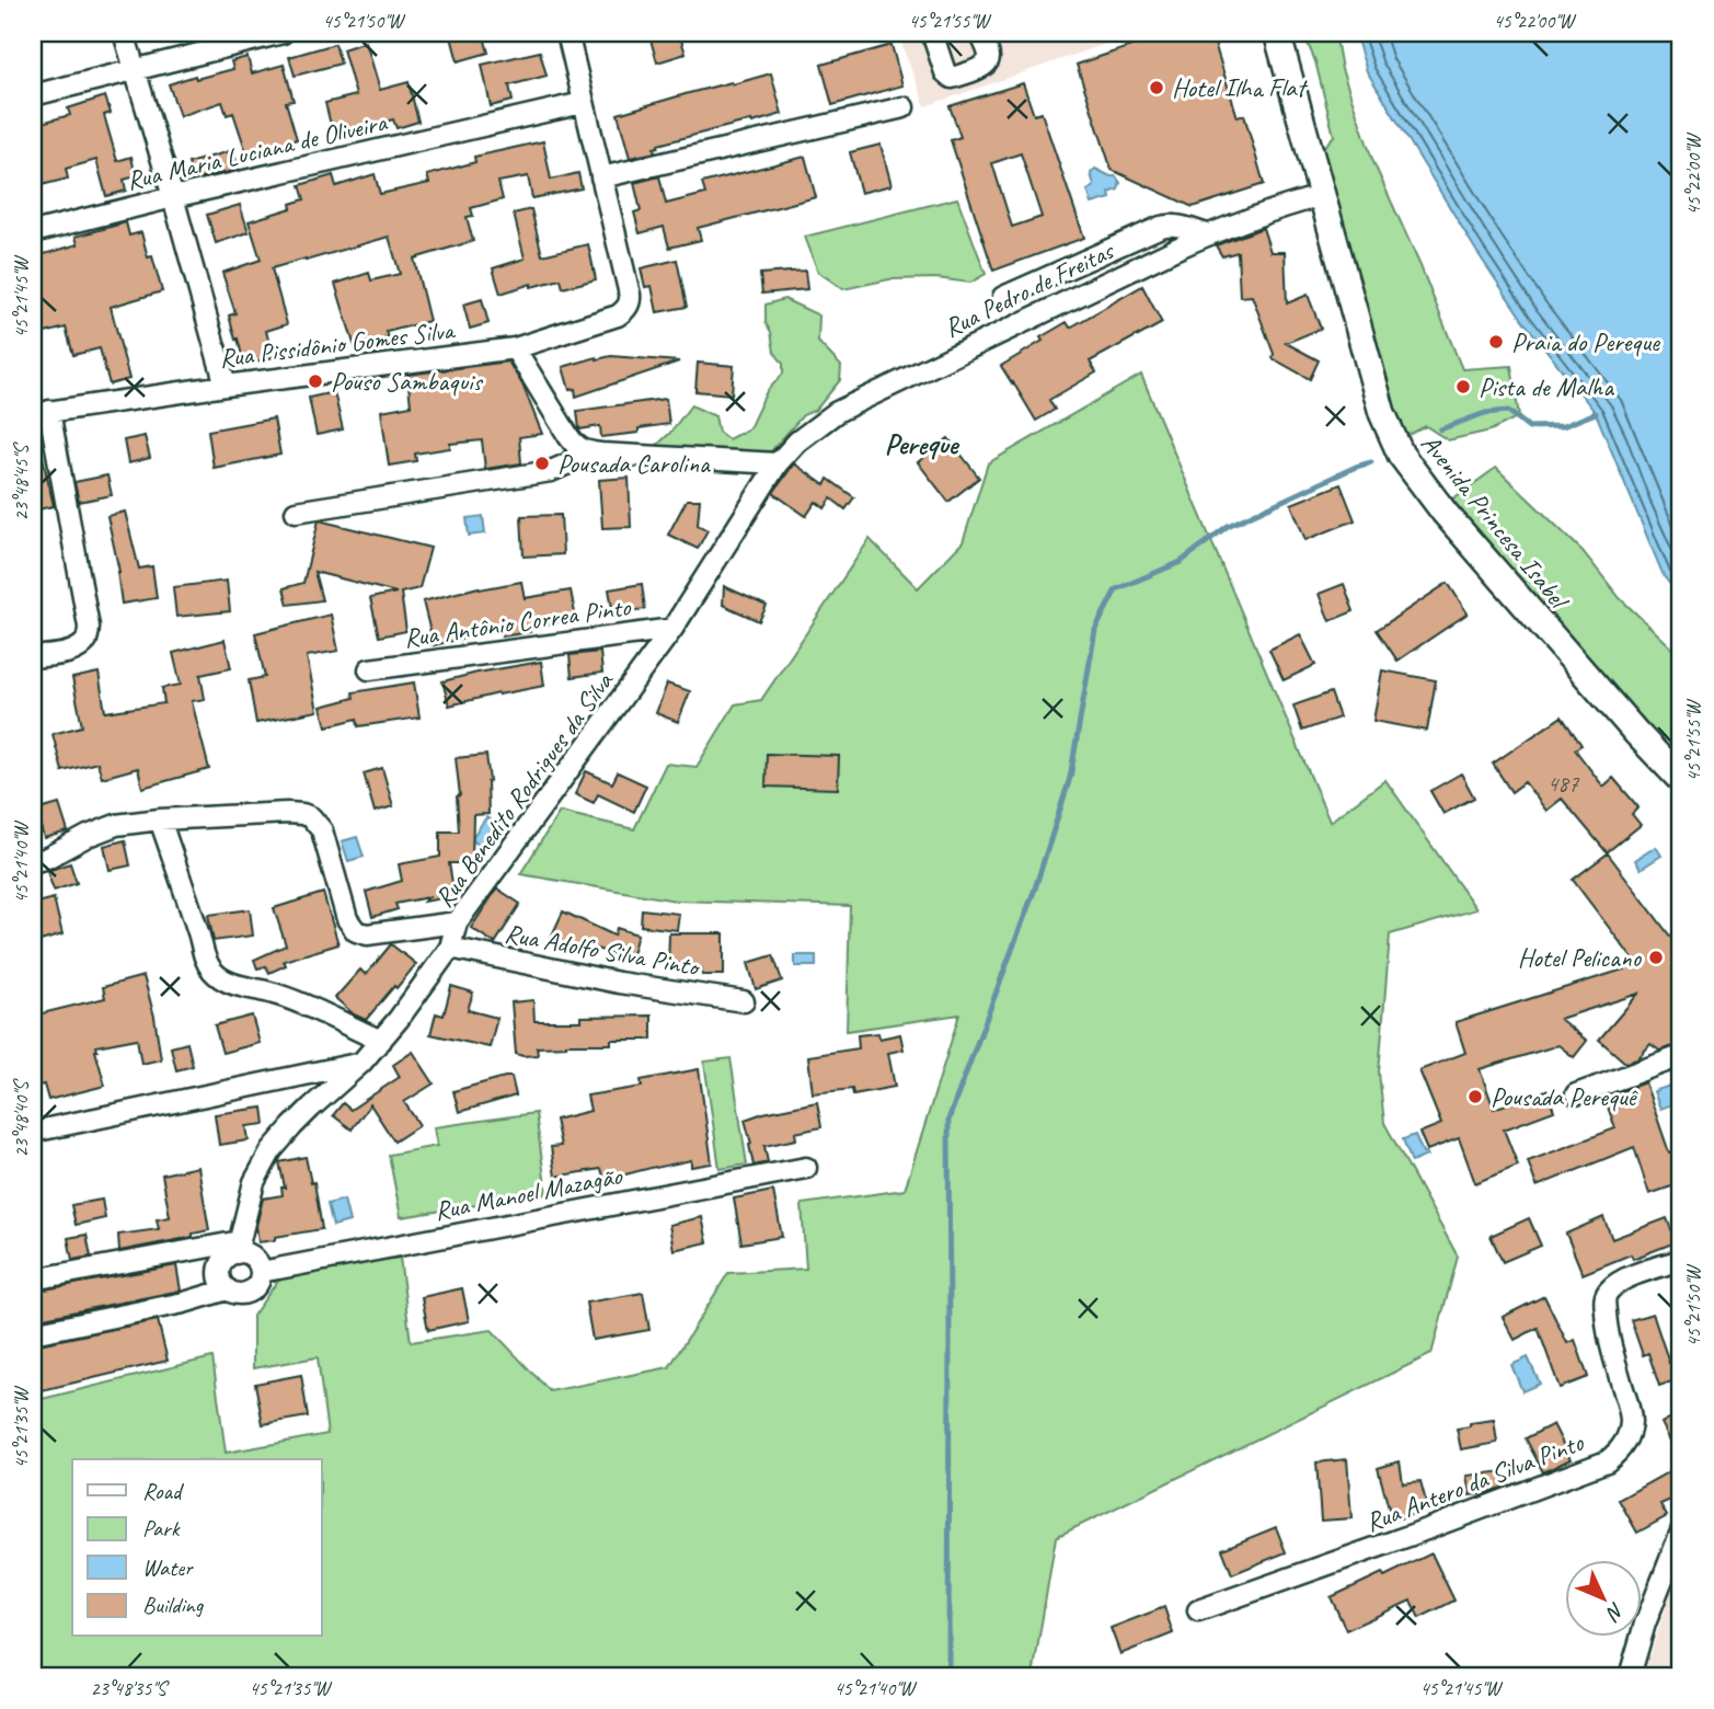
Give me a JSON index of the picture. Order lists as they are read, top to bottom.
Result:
{
  "streets": {
    "main road": ["Avenida Princesa Isabel"],
    "street": [
      "Rua Maria Luciana de Oliveira",
      "Rua Pedro de Freitas",
      "Rua Pissidônio Gomes Silva",
      "Rua Antônio Correa Pinto",
      "Rua Benedito Rodrigues da Silva",
      "Rua Adolfo Silva Pinto",
      "Rua Manoel Mazagão",
      "Rua Antero da Silva Pinto"
    ]
  },
  "crossings": [
    ["Rua Pedro de Freitas", "Avenida Princesa Isabel"],
    ["Rua Pedro de Freitas", "Rua Benedito Rodrigues da Silva"],
    ["Rua Antônio Correa Pinto", "Rua Benedito Rodrigues da Silva"],
    ["Rua Benedito Rodrigues da Silva", "Rua Adolfo Silva Pinto"],
    ["Rua Benedito Rodrigues da Silva", "Rua Manoel Mazagão"]
  ],
  "districts": ["Pereque"],
  "places": [
    "Hotel Ilha Flat",
    "Praia do Pereque",
    "Pouso Sambaquis",
    "Pista de Malha",
    "Pousada Carolina",
    "Hotel Pelicano",
    "Pousada Perequê"
  ],
  "house_numbers": ["487"],
  "legend": [
    "Road",
    "Park",
    "Water",
    "Building"
  ],
  "north": "bottom right",
  "coordinates": [
    "45°21'50\"W",
    "45°21'55\"W",
    "45°22'00\"W",
    "45°21'45\"W",
    "23°48'45\"S",
    "45°21'40\"W",
    "23°48'40\"S",
    "45°21'35\"W",
    "23°48'35\"S"
  ]
}
